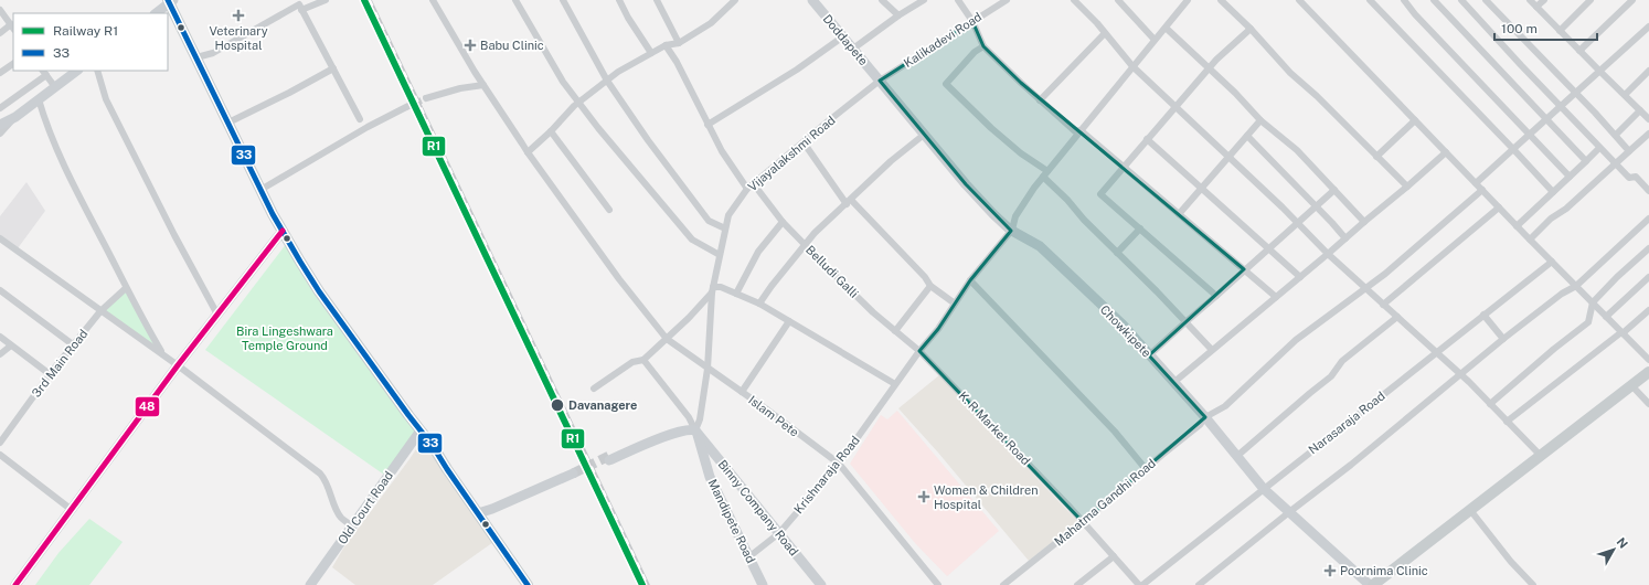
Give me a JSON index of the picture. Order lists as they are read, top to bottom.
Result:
{
  "streets": {
    "main road": [
      "Doddapete",
      "Chowkipete",
      "Old Court Road",
      "Binny Company Road",
      "Mandipete Road"
    ],
    "street": [
      "Kalikadevi Road",
      "Vijayalakshmi Road",
      "Belludi Galli",
      "3rd Main Road",
      "Islam Pete",
      "Narasaraja Road",
      "K. R Market Road",
      "Krishnaraja Road",
      "Mahatma Gandhi Road"
    ]
  },
  "crossings": [
    ["Doddapete", "Kalikadevi Road"],
    ["Doddapete", "Vijayalakshmi Road"],
    ["Doddapete", "Chowkipete"],
    ["Kalikadevi Road", "Vijayalakshmi Road"],
    ["Kalikadevi Road", "Chowkipete"],
    ["Vijayalakshmi Road", "Belludi Galli"],
    ["Vijayalakshmi Road", "Chowkipete"],
    ["Vijayalakshmi Road", "Islam Pete"],
    ["Vijayalakshmi Road", "Binny Company Road"],
    ["Vijayalakshmi Road", "Mandipete Road"],
    ["Belludi Galli", "K. R Market Road"],
    ["Belludi Galli", "Krishnaraja Road"],
    ["Chowkipete", "Narasaraja Road"],
    ["Chowkipete", "Krishnaraja Road"],
    ["Chowkipete", "Mahatma Gandhi Road"],
    ["Islam Pete", "Krishnaraja Road"],
    ["Narasaraja Road", "K. R Market Road"],
    ["K. R Market Road", "Krishnaraja Road"],
    ["K. R Market Road", "Mahatma Gandhi Road"],
    ["Krishnaraja Road", "Binny Company Road"],
    ["Krishnaraja Road", "Mandipete Road"],
    ["Binny Company Road", "Mandipete Road"]
  ],
  "parks": ["Bira Lingeshwara Temple Ground"],
  "places": {
    "health": [
      "Veterinary Hospital",
      "Babu Clinic",
      "Women & Children Hospital",
      "Poornima Clinic"
    ],
    "other": ["Davanagere"]
  },
  "lines": ["rail line R1", "transit line 33", "transit line 48"],
  "legend": ["Railway R1", "33"],
  "scale_bar": "100 m",
  "north": "top right"
}
